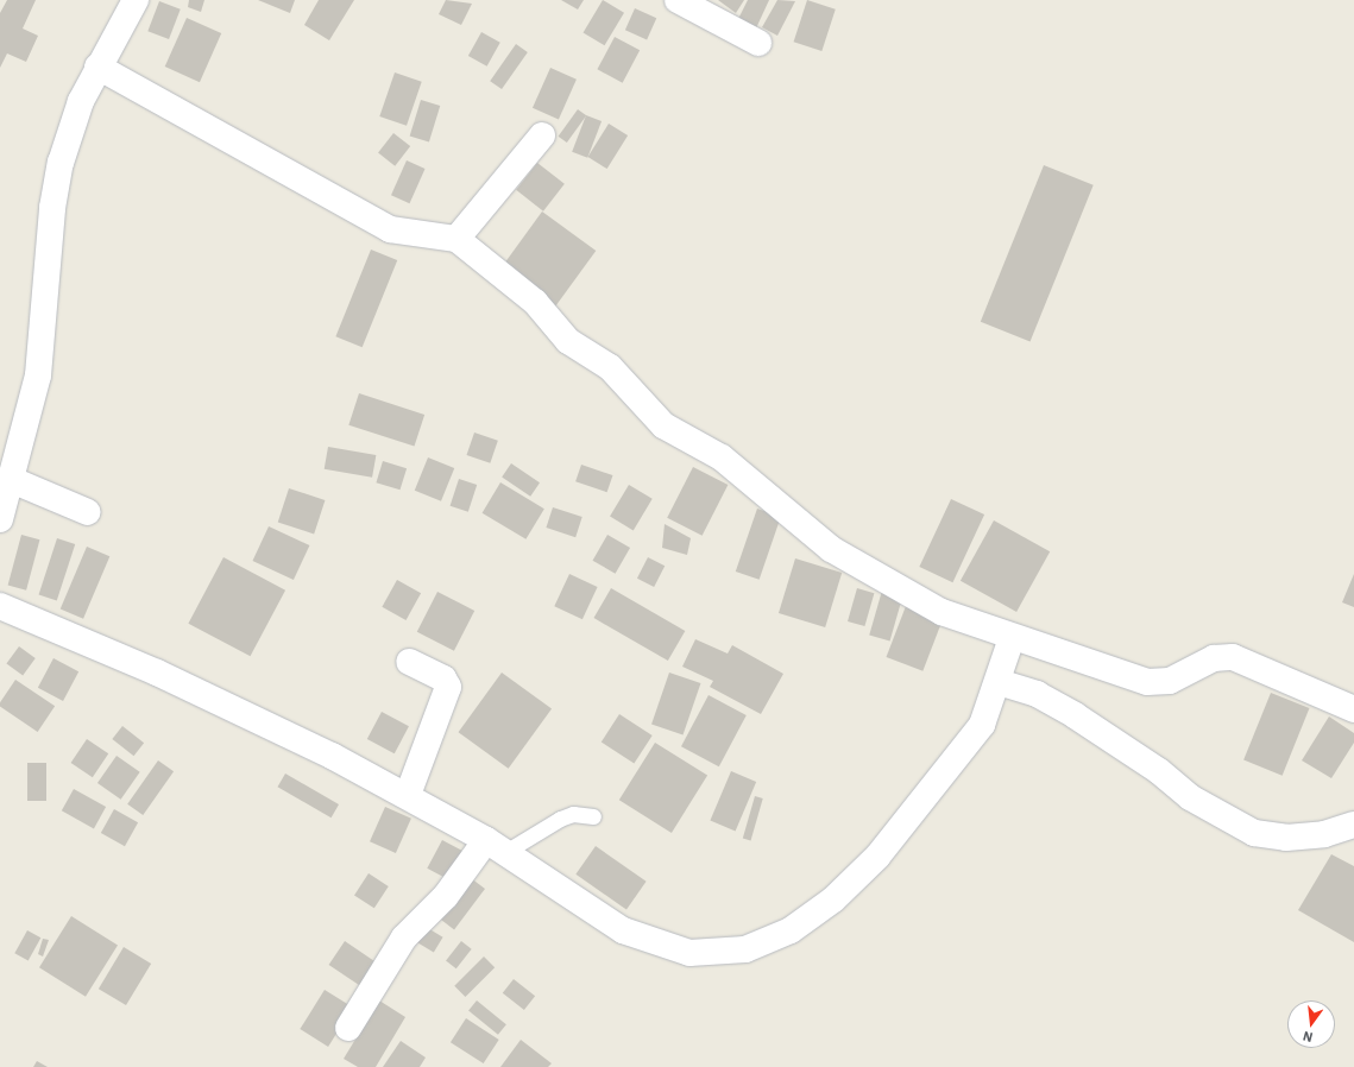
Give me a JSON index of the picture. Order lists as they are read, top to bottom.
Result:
{
  "north": "bottom"
}
